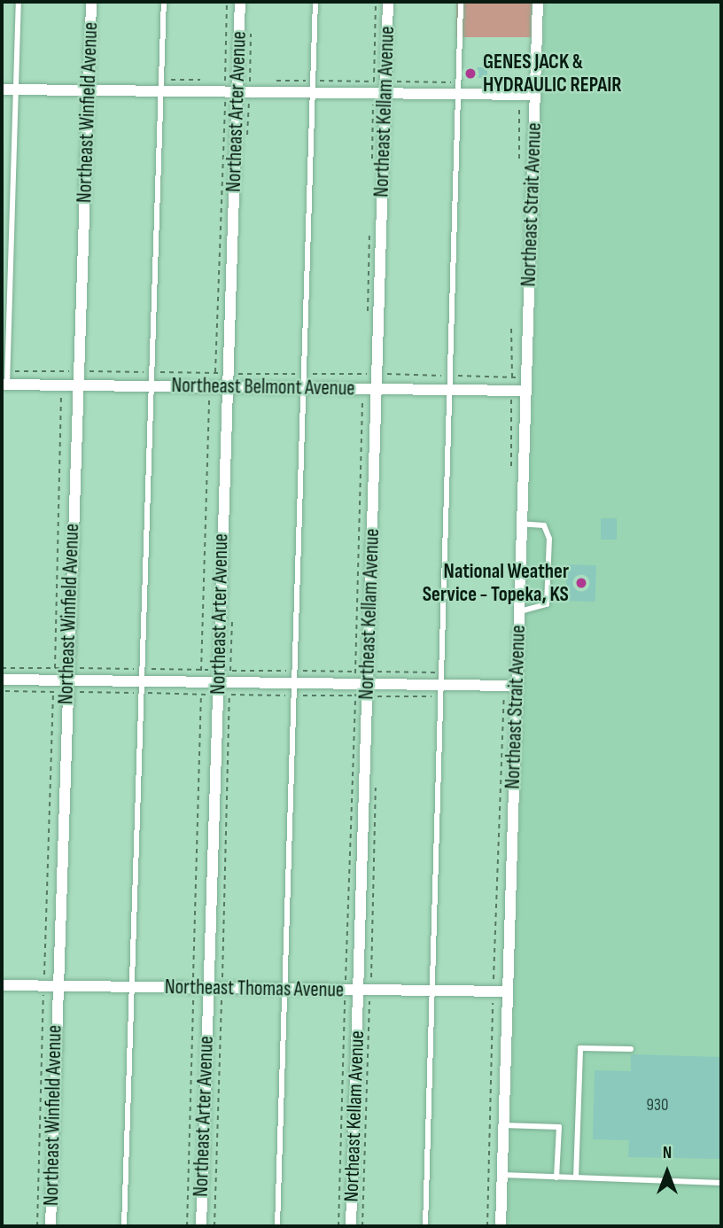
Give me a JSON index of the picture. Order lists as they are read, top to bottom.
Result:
{
  "streets": {
    "street": [
      "Northeast Arter Avenue",
      "Northeast Kellam Avenue",
      "Northeast Winfield Avenue",
      "Northeast Strait Avenue",
      "Northeast Belmont Avenue",
      "Northeast Thomas Avenue"
    ]
  },
  "crossings": [
    ["Northeast Arter Avenue", "Northeast Belmont Avenue"],
    ["Northeast Arter Avenue", "Northeast Thomas Avenue"],
    ["Northeast Kellam Avenue", "Northeast Belmont Avenue"],
    ["Northeast Kellam Avenue", "Northeast Thomas Avenue"],
    ["Northeast Winfield Avenue", "Northeast Belmont Avenue"],
    ["Northeast Winfield Avenue", "Northeast Thomas Avenue"],
    ["Northeast Strait Avenue", "Northeast Belmont Avenue"],
    ["Northeast Strait Avenue", "Northeast Thomas Avenue"]
  ],
  "places": ["GENES JACK & HYDRAULIC REPAIR", "National Weather Service - Topeka, KS"],
  "house_numbers": ["930"],
  "north": "top"
}
